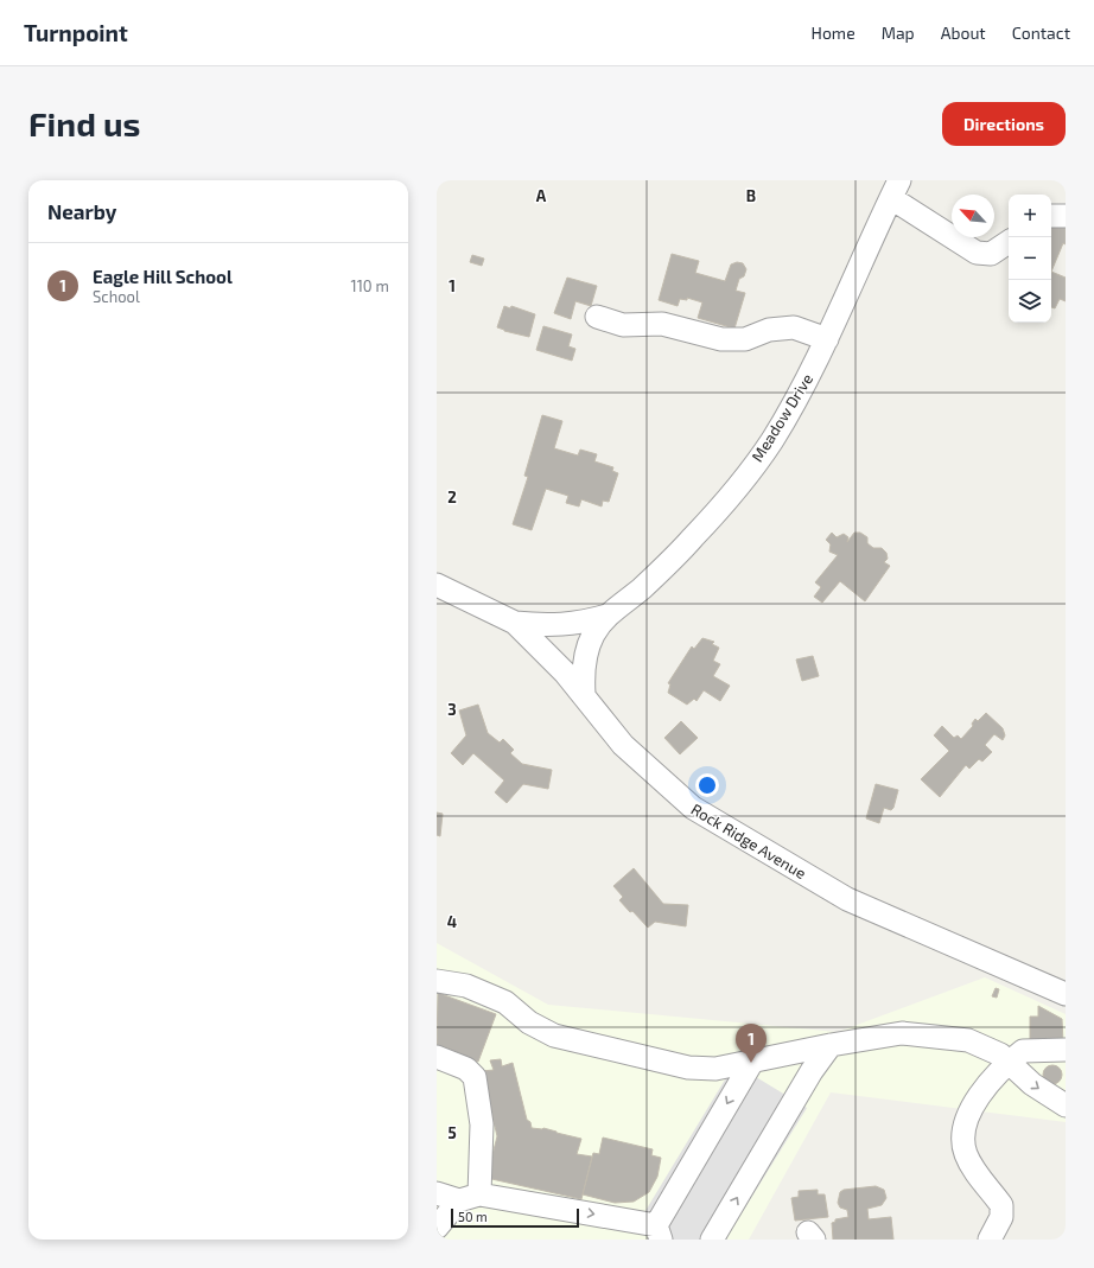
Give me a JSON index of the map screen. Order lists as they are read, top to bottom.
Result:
{
  "streets": {
    "street": ["Meadow Drive", "Rock Ridge Avenue"]
  },
  "crossings": [
    ["Meadow Drive", "Rock Ridge Avenue"]
  ],
  "scale_bar": "50 m",
  "north": "top left",
  "page": {
    "header": "Turnpoint",
    "nav": [
      "Home",
      "Map",
      "About",
      "Contact"
    ],
    "buttons": "Directions",
    "title": "Find us",
    "heading": "Nearby",
    "map_buttons": ["+", "−"],
    "list": [
      {
        "mark": "1",
        "name": "Eagle Hill School",
        "note": "School",
        "value": "110 m"
      }
    ],
    "pins": "1",
    "scale": "50 m"
  },
  "grid": {
    "columns": ["A", "B"],
    "rows": [
      "1",
      "2",
      "3",
      "4",
      "5"
    ]
  }
}
